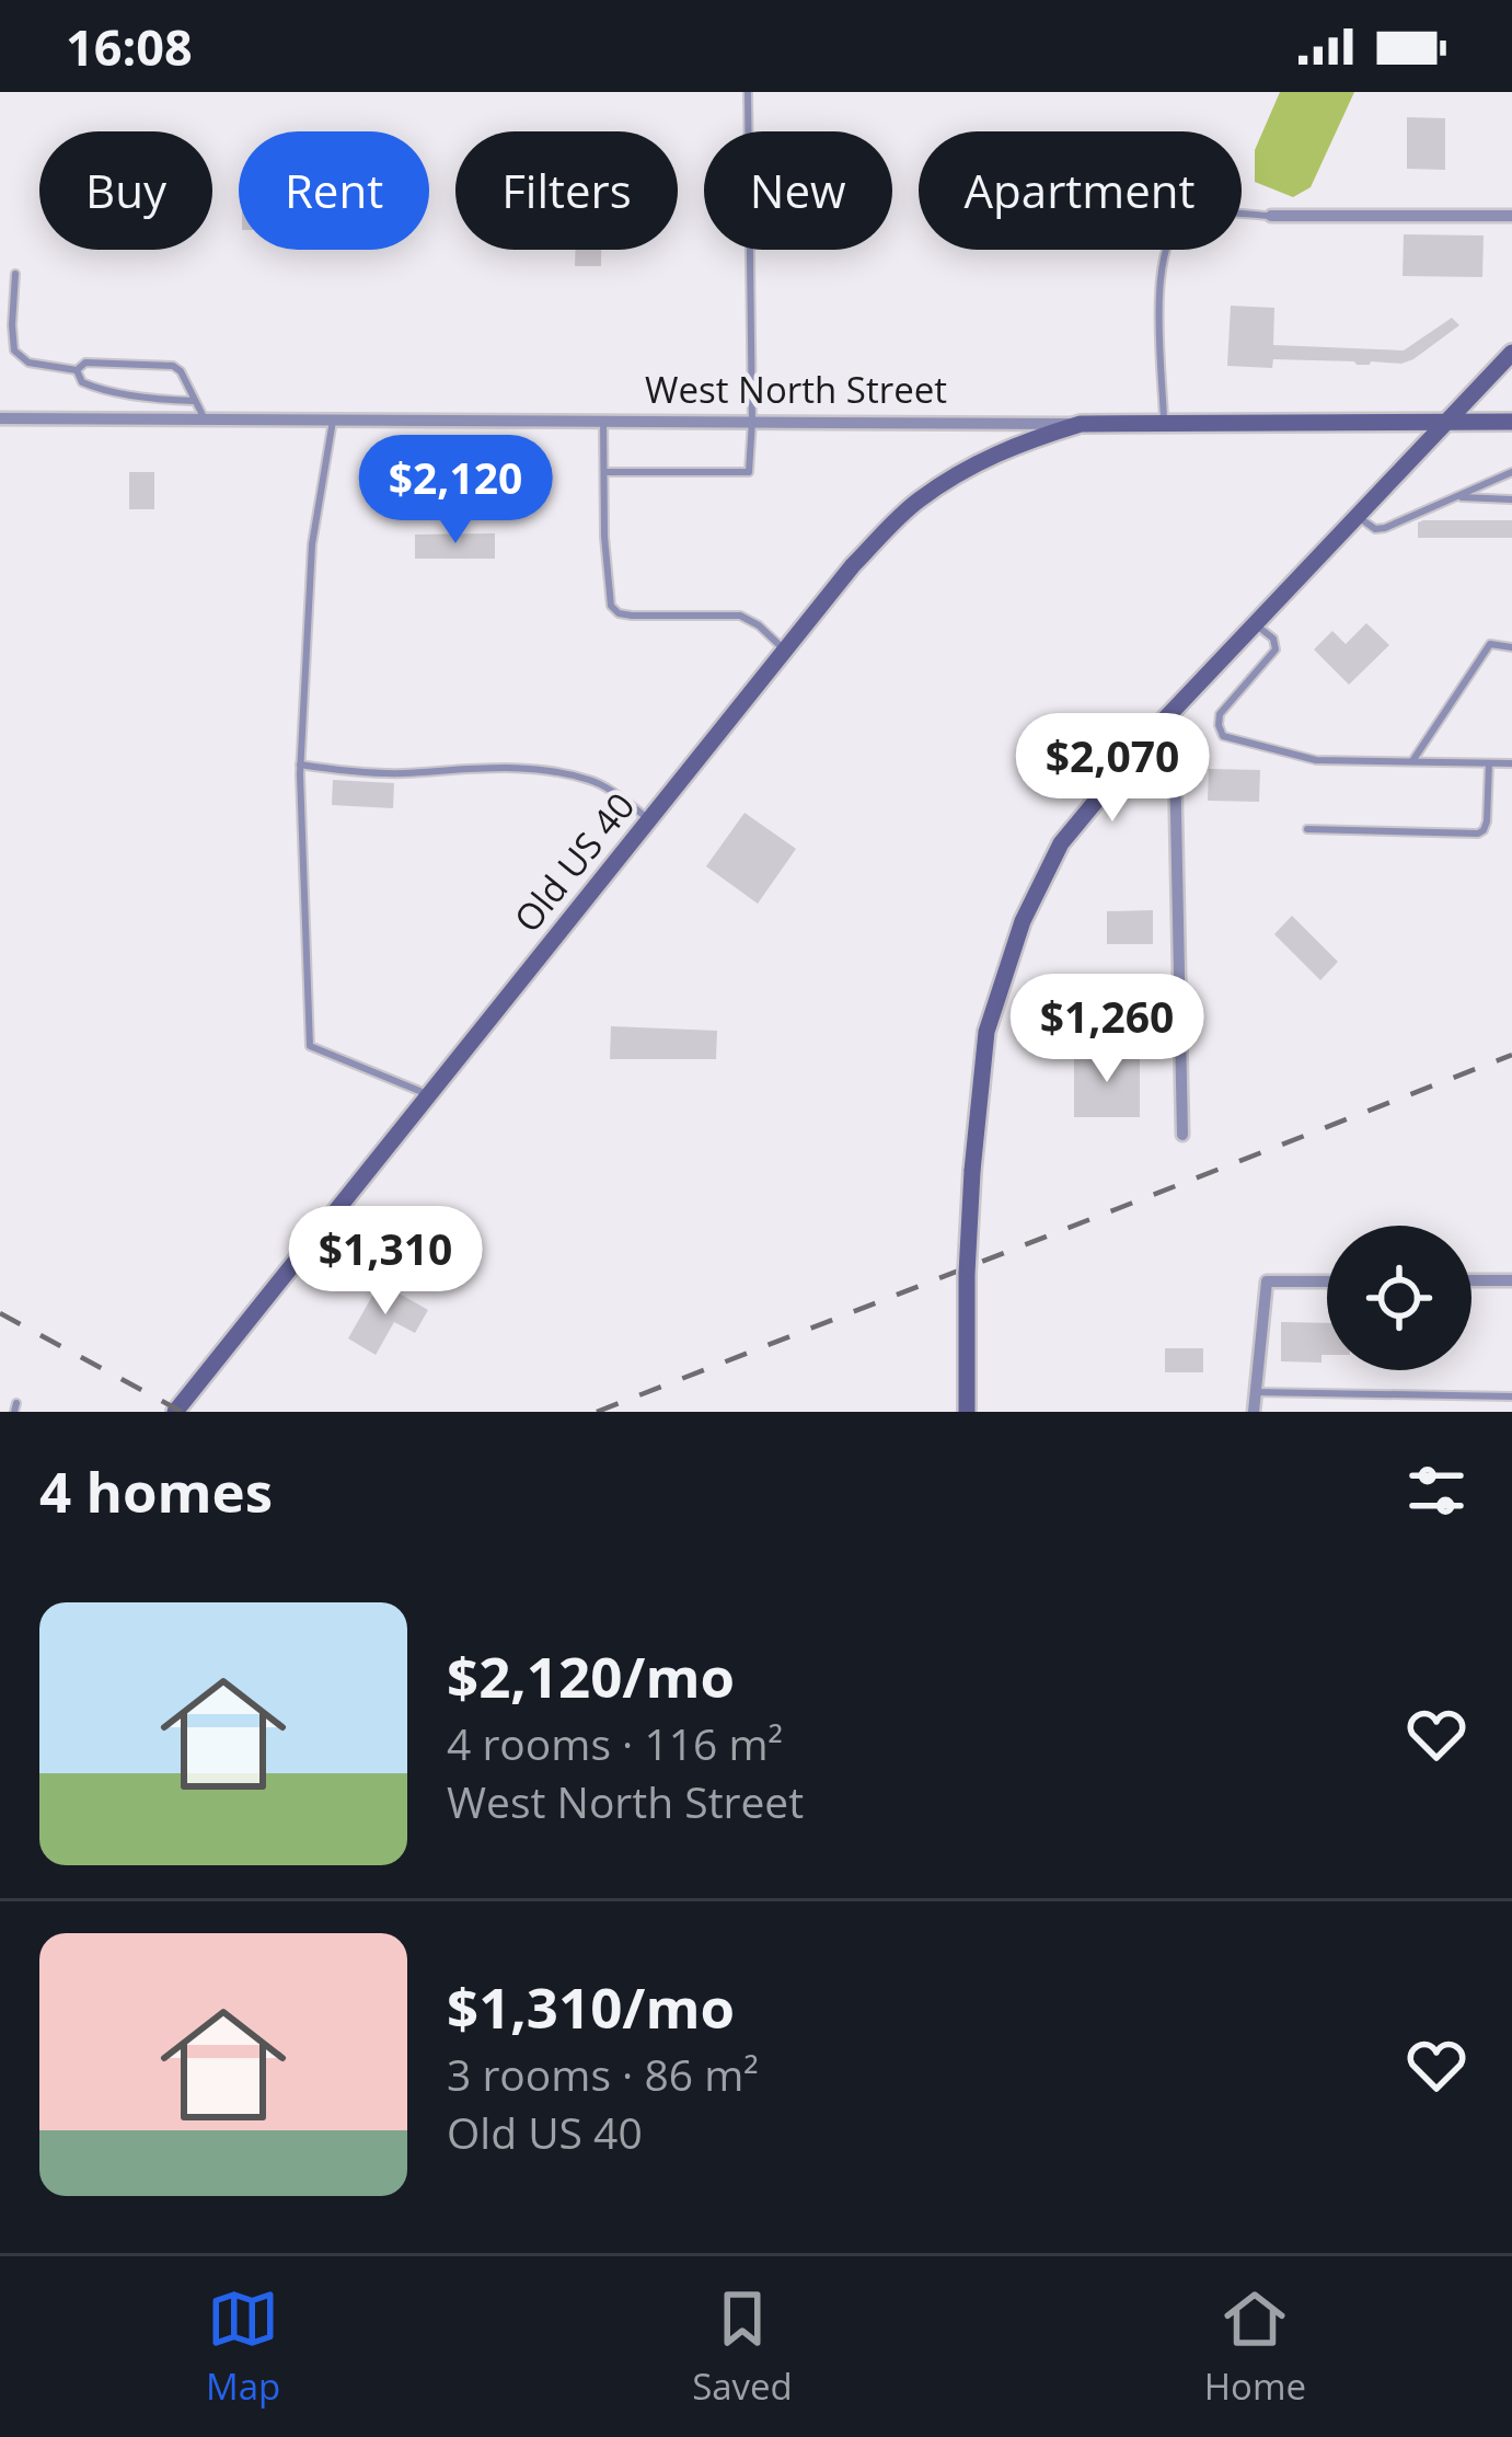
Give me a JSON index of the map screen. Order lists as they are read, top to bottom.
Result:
{
  "streets": {
    "street": ["West North Street", "Old US 40"]
  },
  "crossings": [
    ["West North Street", "Old US 40"]
  ],
  "page": {
    "status": "16:08",
    "chip": [
      "Buy",
      "Rent",
      "Filters",
      "New",
      "Apartment"
    ],
    "price": [
      "$2,120",
      "$2,070",
      "$1,260",
      "$1,310"
    ],
    "heading": "4 homes",
    "list": [
      {
        "name": "$2,120/mo",
        "note": "4 rooms · 116 m² · West North Street"
      },
      {
        "name": "$1,310/mo",
        "note": "3 rooms · 86 m² · Old US 40"
      }
    ],
    "tabs": ["Map", "Saved", "Home"]
  }
}
